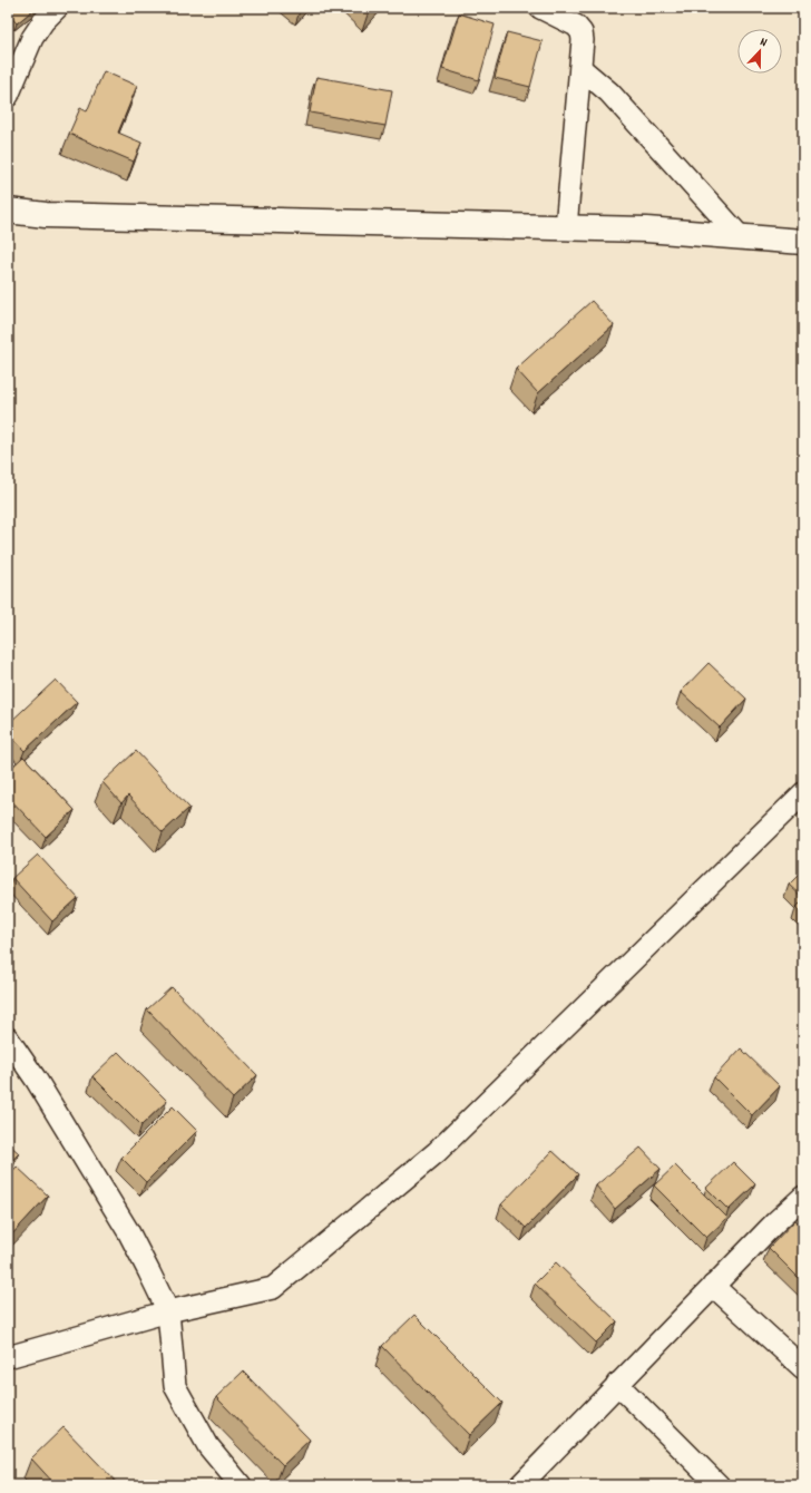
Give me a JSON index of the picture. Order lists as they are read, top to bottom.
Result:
{
  "north": "top"
}
